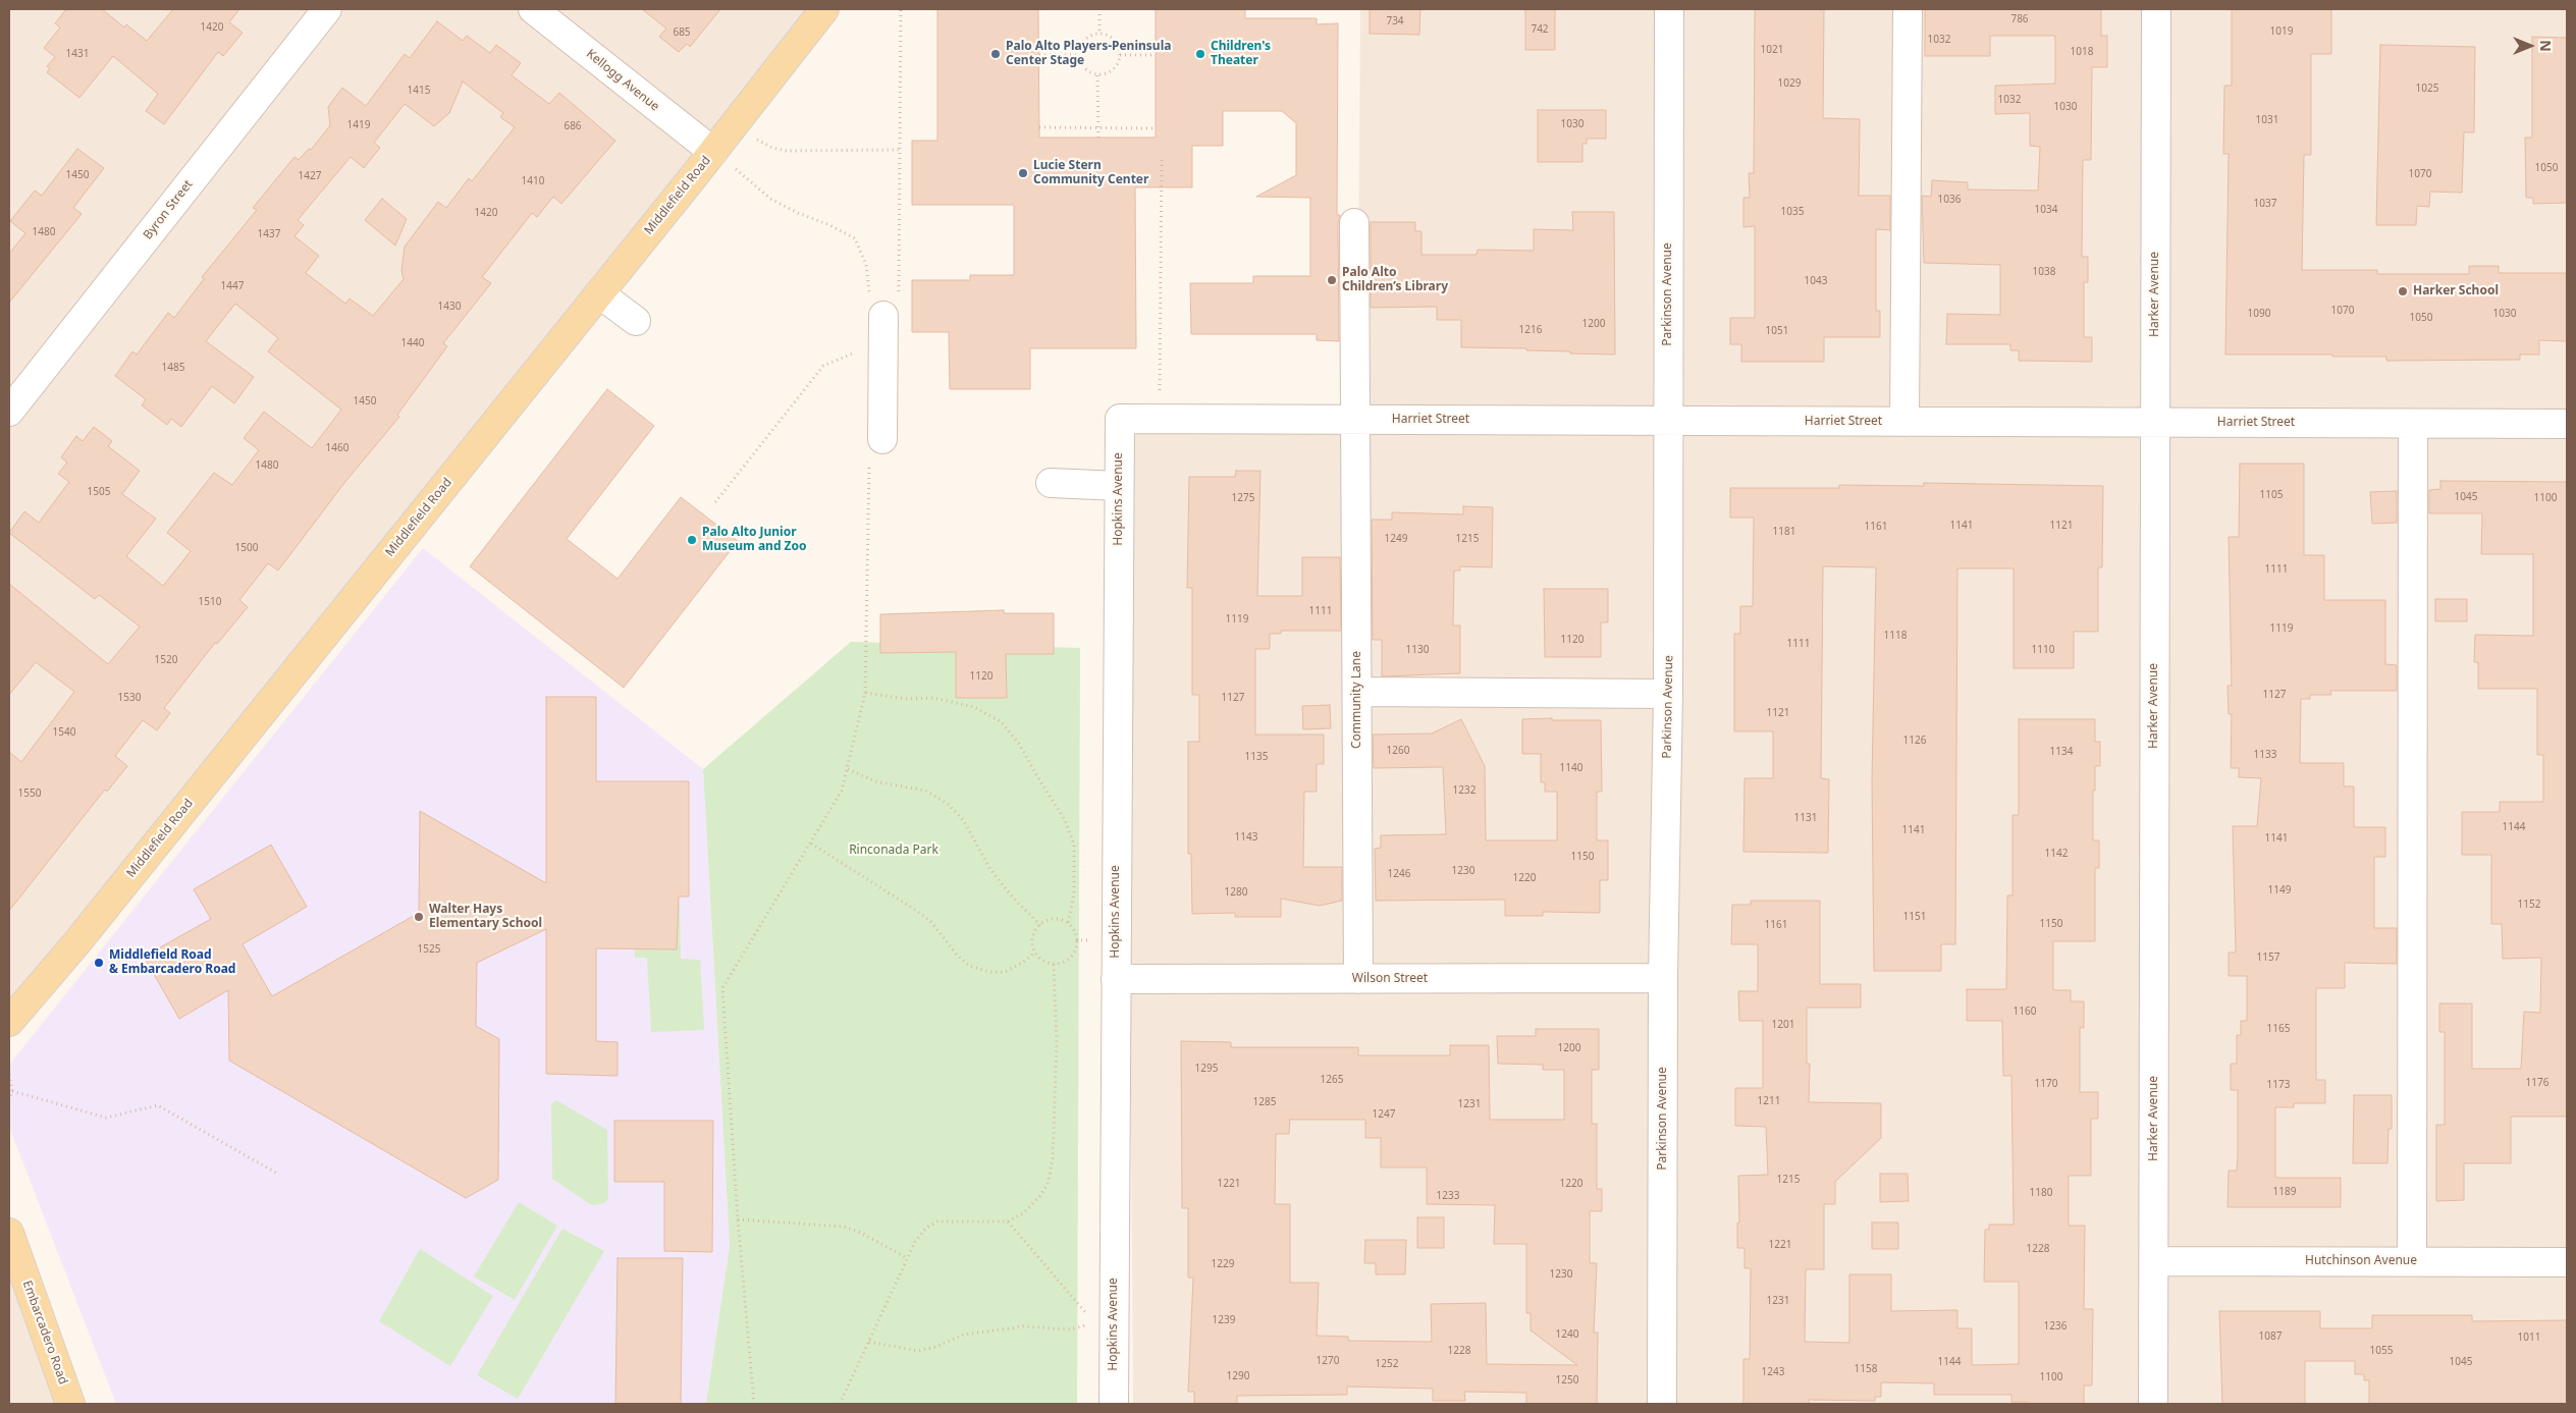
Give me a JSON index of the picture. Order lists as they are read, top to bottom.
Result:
{
  "streets": {
    "main road": ["Middlefield Road", "Embarcadero Road"],
    "street": [
      "Kellogg Avenue",
      "Byron Street",
      "Parkinson Avenue",
      "Harker Avenue",
      "Harriet Street",
      "Hopkins Avenue",
      "Community Lane",
      "Wilson Street",
      "Hutchinson Avenue"
    ]
  },
  "crossings": [
    ["Kellogg Avenue", "Middlefield Road"],
    ["Parkinson Avenue", "Harriet Street"],
    ["Parkinson Avenue", "Wilson Street"],
    ["Harker Avenue", "Harriet Street"],
    ["Harker Avenue", "Hutchinson Avenue"],
    ["Harriet Street", "Hopkins Avenue"],
    ["Harriet Street", "Community Lane"],
    ["Hopkins Avenue", "Wilson Street"],
    ["Community Lane", "Wilson Street"]
  ],
  "parks": ["Rinconada Park"],
  "places": [
    "Palo Alto Players-Peninsula Center Stage",
    "Children's Theater",
    "Lucie Stern Community Center",
    "Palo Alto Children’s Library",
    "Harker School",
    "Palo Alto Junior Museum and Zoo",
    "Walter Hays Elementary School",
    "Middlefield Road & Embarcadero Road"
  ],
  "house_numbers": [
    "786",
    "734",
    "1420",
    "742",
    "1019",
    "685",
    "1032",
    "1021",
    "1018",
    "1431",
    "1029",
    "1025",
    "1415",
    "1032",
    "1030",
    "1031",
    "1030",
    "1419",
    "686",
    "1050",
    "1070",
    "1450",
    "1427",
    "1410",
    "1036",
    "1037",
    "1034",
    "1035",
    "1420",
    "1480",
    "1437",
    "1038",
    "1043",
    "1447",
    "1430",
    "1070",
    "1090",
    "1030",
    "1050",
    "1200",
    "1216",
    "1051",
    "1440",
    "1485",
    "1450",
    "1460",
    "1480",
    "1505",
    "1105",
    "1045",
    "1275",
    "1100",
    "1141",
    "1121",
    "1161",
    "1181",
    "1249",
    "1215",
    "1500",
    "1111",
    "1510",
    "1111",
    "1119",
    "1119",
    "1118",
    "1120",
    "1111",
    "1130",
    "1110",
    "1520",
    "1120",
    "1127",
    "1530",
    "1127",
    "1121",
    "1540",
    "1126",
    "1260",
    "1134",
    "1133",
    "1135",
    "1140",
    "1232",
    "1550",
    "1131",
    "1144",
    "1141",
    "1143",
    "1141",
    "1142",
    "1150",
    "1230",
    "1246",
    "1220",
    "1149",
    "1280",
    "1152",
    "1151",
    "1150",
    "1161",
    "1525",
    "1157",
    "1160",
    "1201",
    "1165",
    "1200",
    "1295",
    "1265",
    "1176",
    "1170",
    "1173",
    "1211",
    "1285",
    "1231",
    "1247",
    "1215",
    "1221",
    "1220",
    "1189",
    "1180",
    "1233",
    "1221",
    "1228",
    "1229",
    "1230",
    "1231",
    "1239",
    "1236",
    "1240",
    "1087",
    "1011",
    "1228",
    "1055",
    "1270",
    "1144",
    "1045",
    "1252",
    "1158",
    "1243",
    "1290",
    "1100",
    "1250"
  ],
  "north": "right"
}
